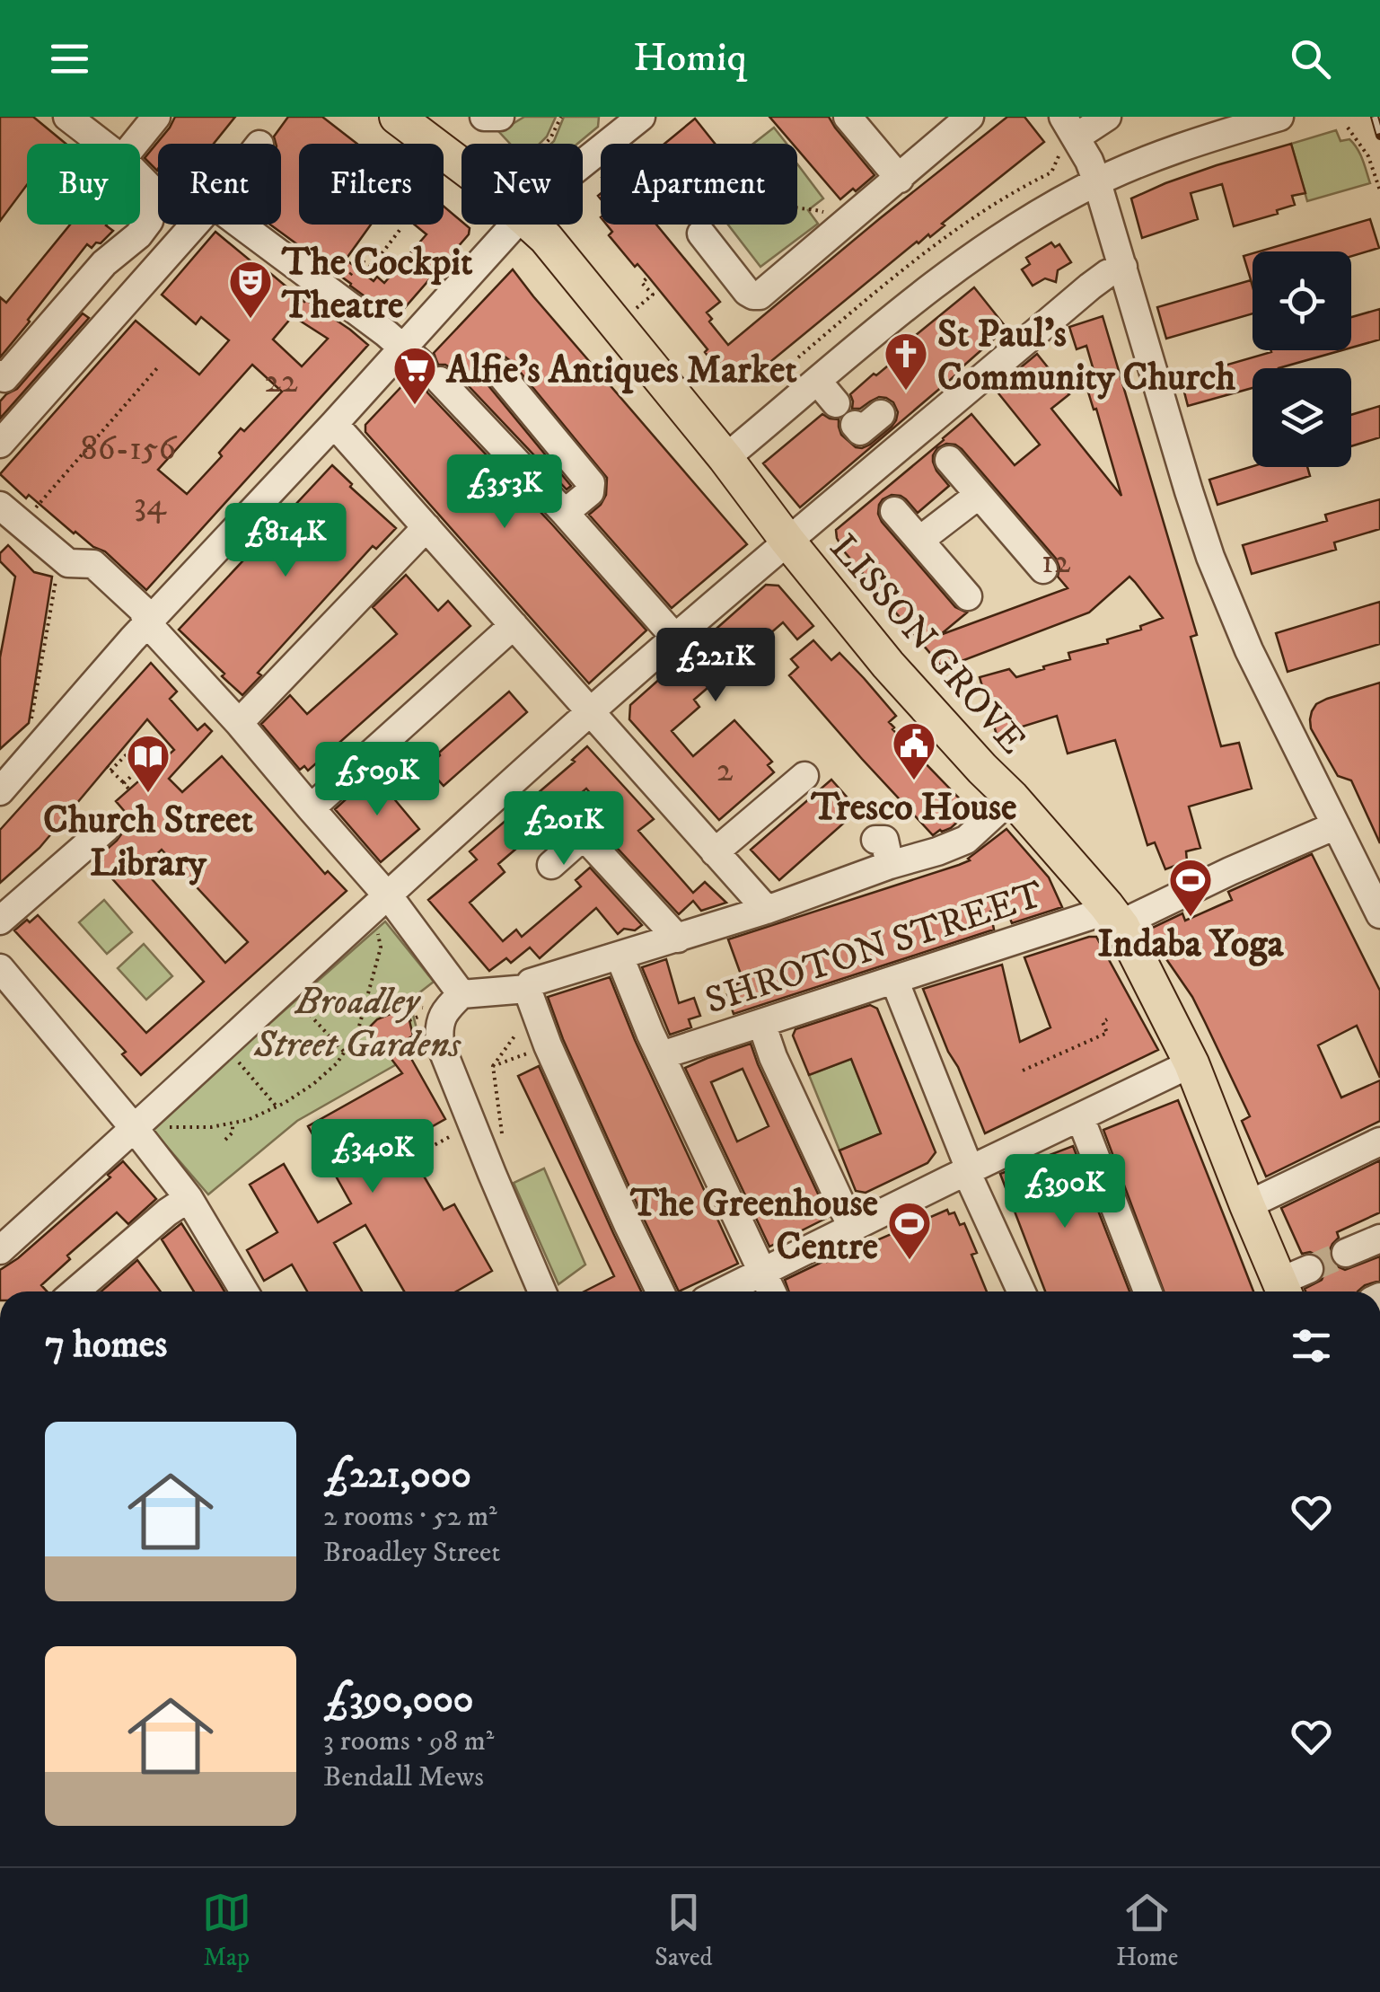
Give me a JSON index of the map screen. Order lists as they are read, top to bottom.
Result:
{
  "streets": {
    "main road": ["LISSON GROVE"],
    "street": ["SHROTON STREET"]
  },
  "crossings": [
    ["LISSON GROVE", "SHROTON STREET"]
  ],
  "parks": ["Broadley Street Gardens"],
  "places": {
    "theatre": ["The Cockpit Theatre"],
    "church": ["St Paul's Community Church"],
    "supermarket": ["Alfie's Antiques Market"],
    "public building": ["Tresco House"],
    "library": ["Church Street Library"],
    "sports": ["Indaba Yoga", "The Greenhouse Centre"]
  },
  "house_numbers": [
    "22",
    "86-156",
    "34",
    "12",
    "2"
  ],
  "page": {
    "header": "Homiq",
    "chip": [
      "Buy",
      "Rent",
      "Filters",
      "New",
      "Apartment"
    ],
    "price": [
      "£353K",
      "£814K",
      "£221K",
      "£509K",
      "£201K",
      "£340K",
      "£390K"
    ],
    "heading": "7 homes",
    "list": [
      {
        "name": "£221,000",
        "note": "2 rooms · 52 m² · Broadley Street"
      },
      {
        "name": "£390,000",
        "note": "3 rooms · 98 m² · Bendall Mews"
      }
    ],
    "tabs": ["Map", "Saved", "Home"]
  }
}
